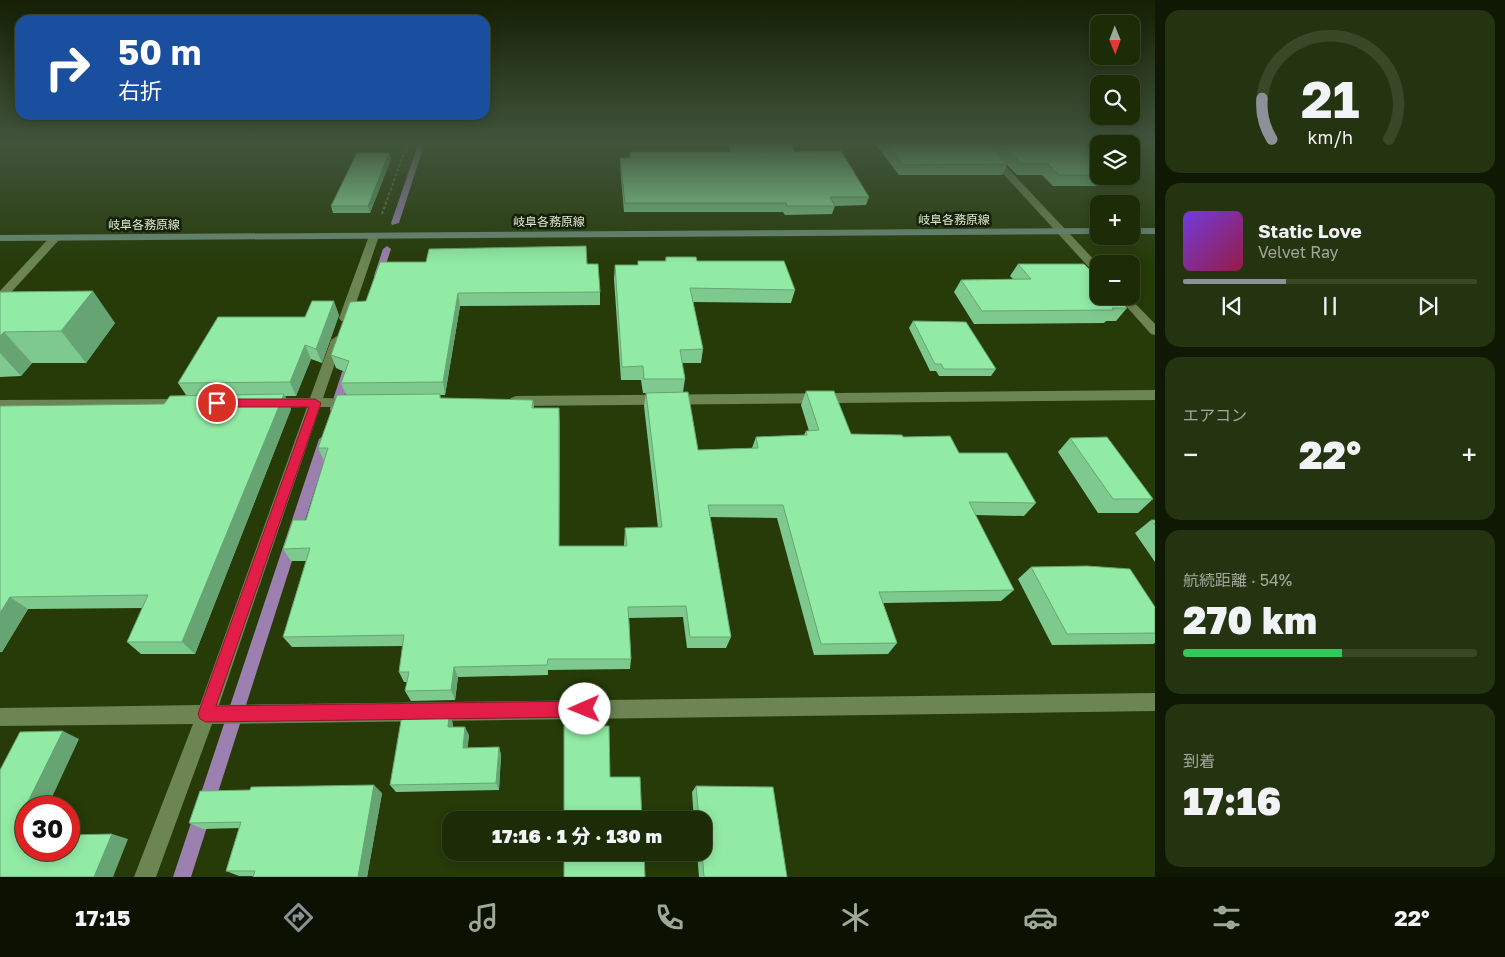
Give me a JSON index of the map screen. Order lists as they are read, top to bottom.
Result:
{
  "streets": {
    "main road": ["岐阜各務原線"]
  },
  "north": "bottom",
  "page": {
    "map_buttons": ["+", "−"],
    "turn": ["50 m", "右折"],
    "song": ["Static Love", "Velvet Ray"],
    "tile": [
      "エアコン",
      ["航続距離 · 54%", "270 km"],
      ["到着", "17:16"]
    ],
    "heat": ["−", "22°", "+"],
    "limit": "30",
    "trip": "17:16 · 1 分 · 130 m",
    "tabs": ["17:15", "22°"],
    "gauge": ["21", "km/h"]
  }
}
